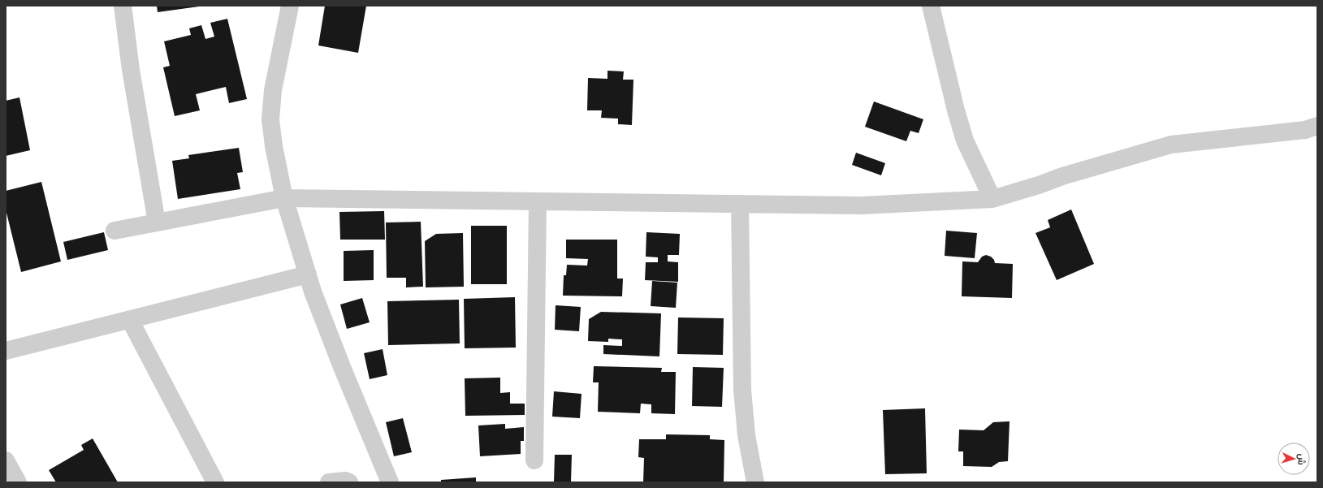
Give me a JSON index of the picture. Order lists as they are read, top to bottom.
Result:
{
  "north": "right"
}
